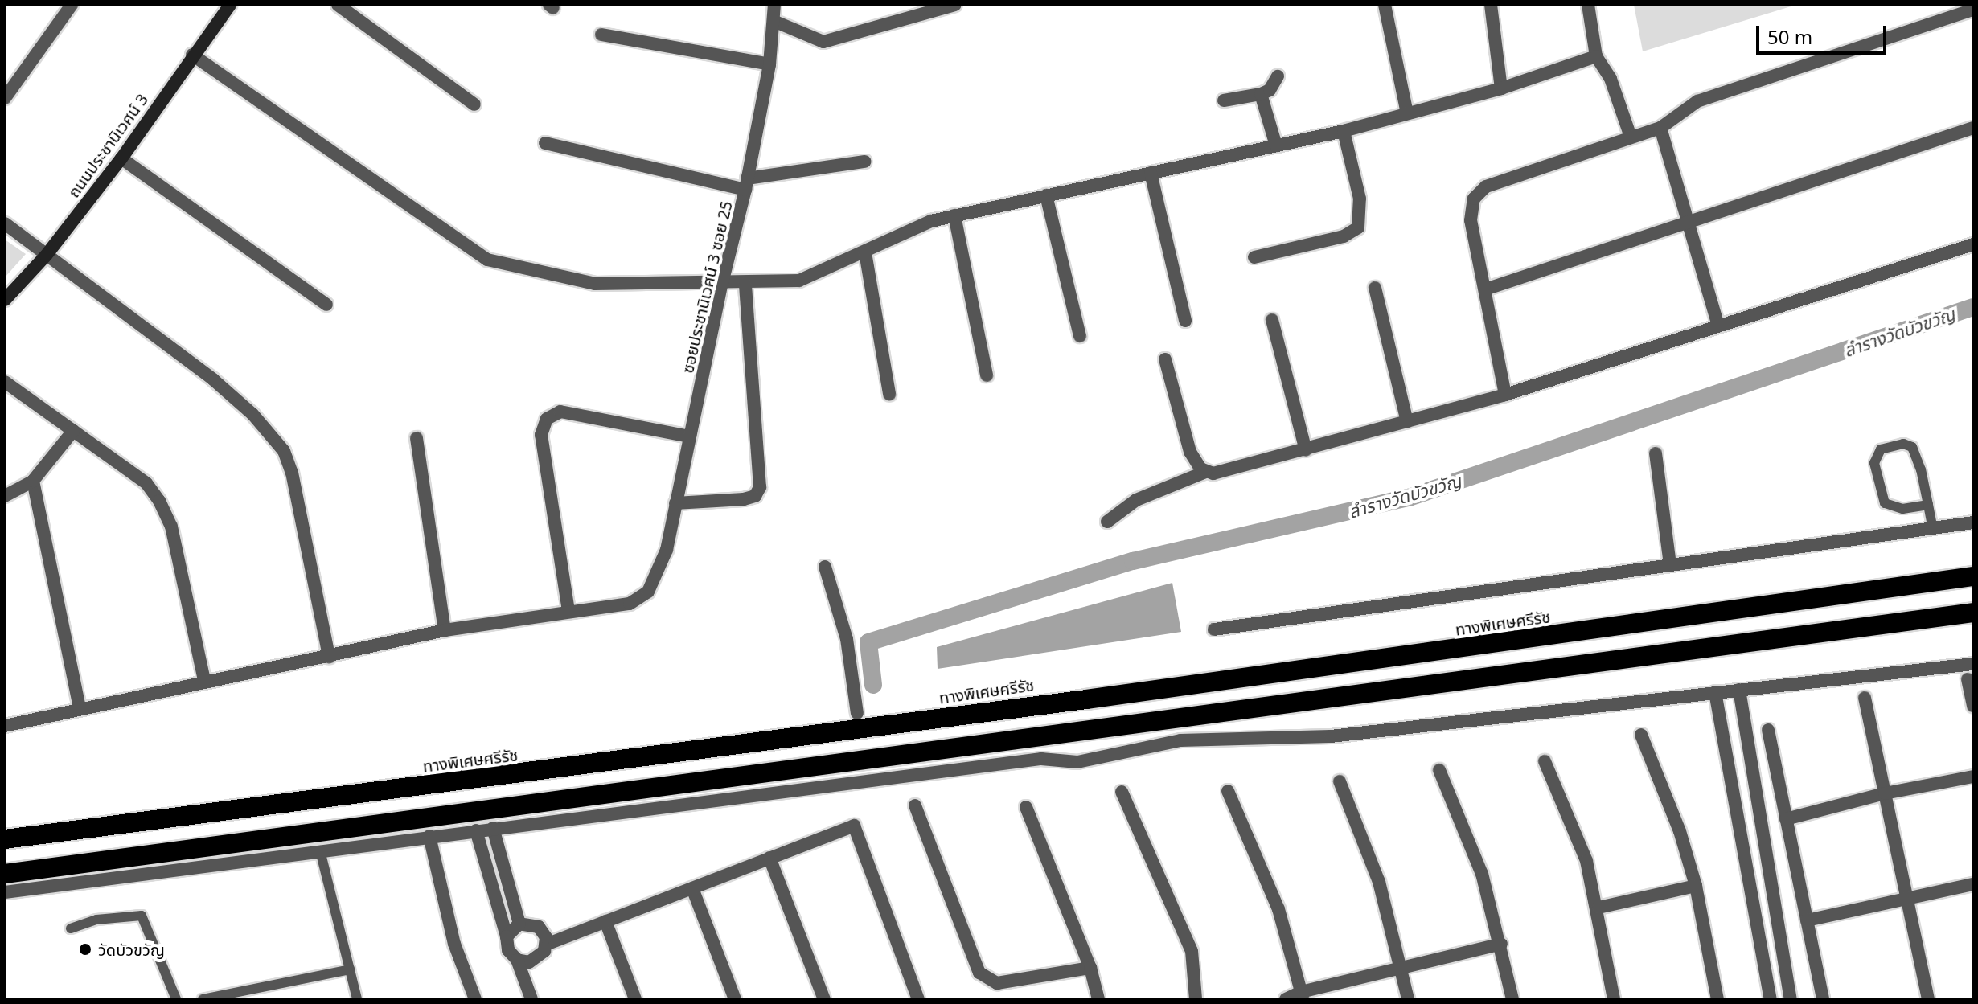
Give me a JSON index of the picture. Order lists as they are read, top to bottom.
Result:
{
  "streets": {
    "highway": ["ทางพิเศษศรีรัช"],
    "street": ["ถนนประชานิเวศน์ 3", "ซอยประชานิเวศน์ 3 ซอย 25"]
  },
  "water": ["ลำรางวัดบัวขวัญ"],
  "places": ["วัดบัวขวัญ"],
  "scale_bar": "50 m"
}
